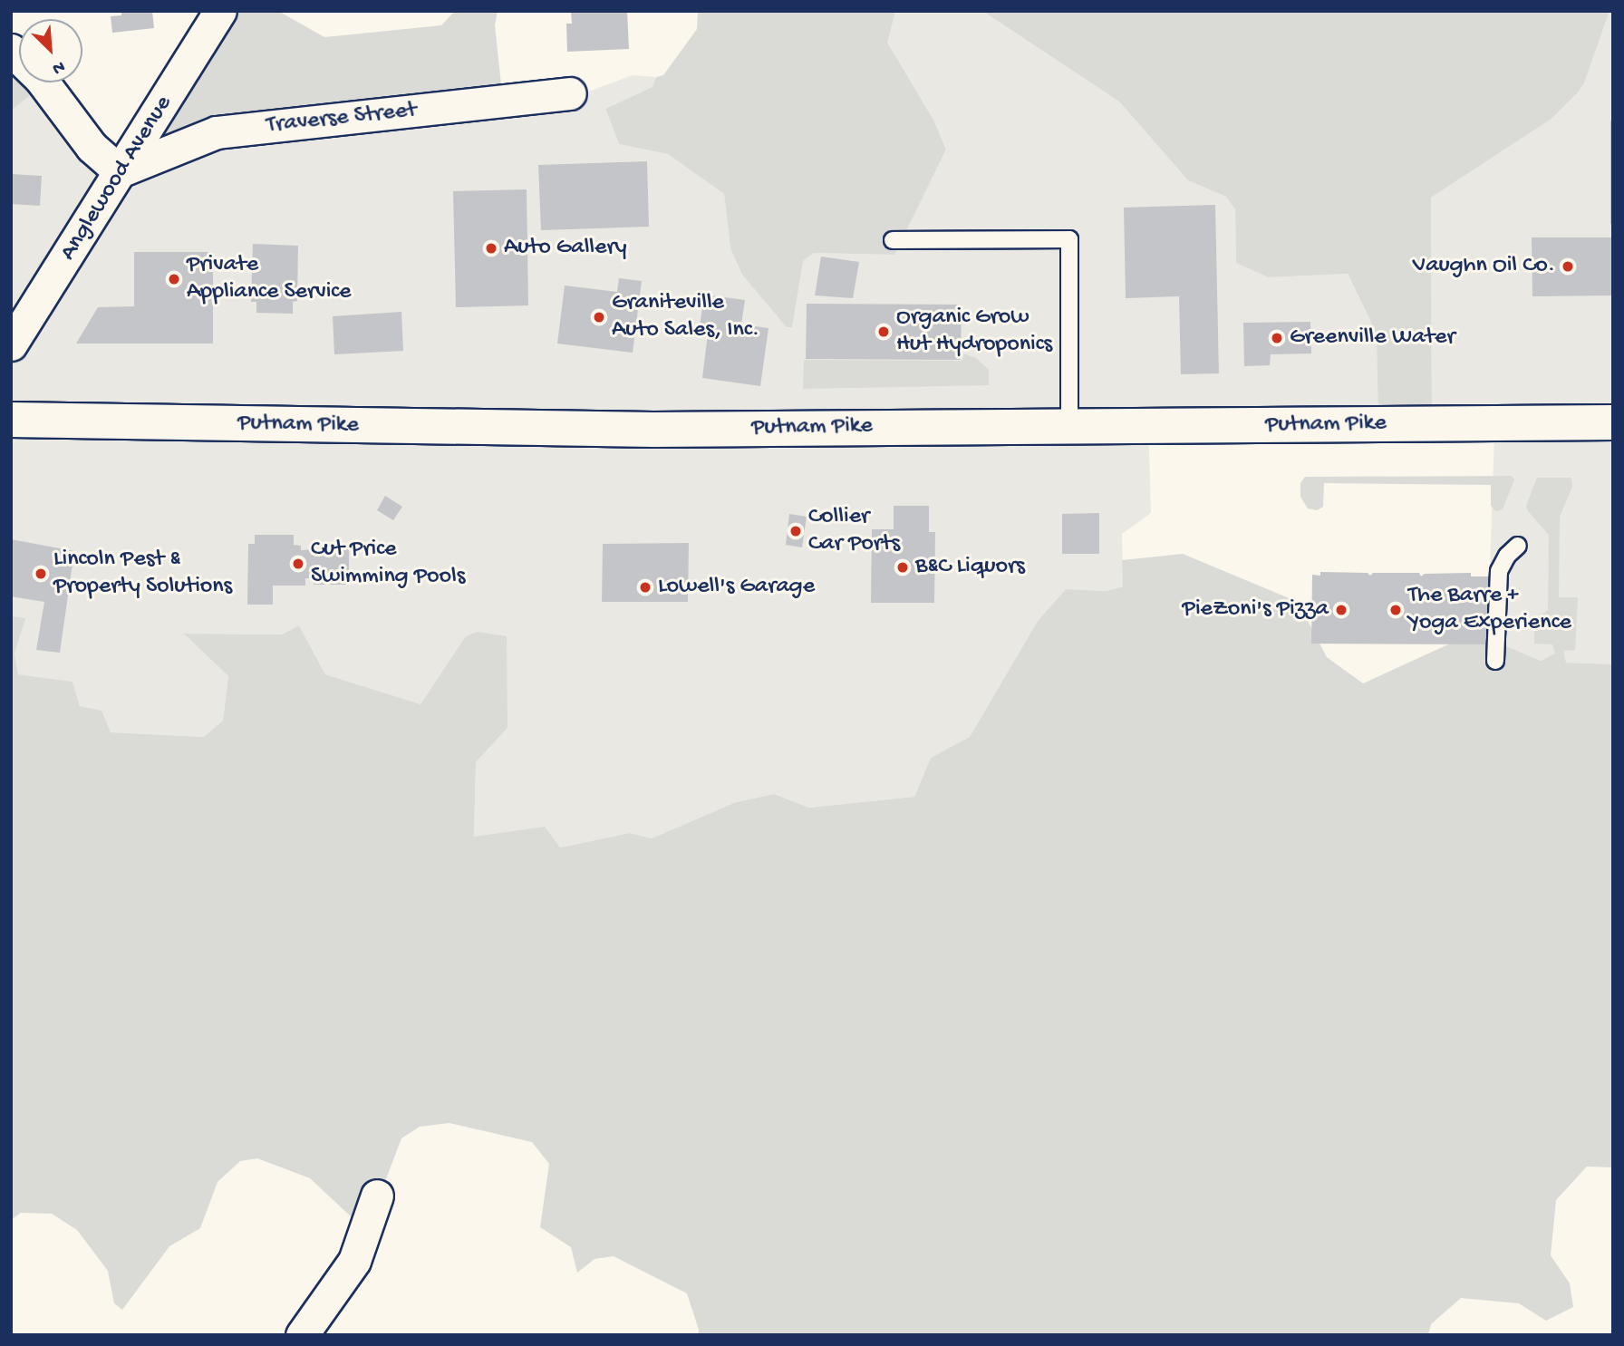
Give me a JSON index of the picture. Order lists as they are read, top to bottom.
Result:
{
  "streets": {
    "main road": ["Putnam Pike"],
    "street": ["Traverse Street", "Anglewood Avenue"]
  },
  "crossings": [
    ["Traverse Street", "Anglewood Avenue"]
  ],
  "places": [
    "Auto Gallery",
    "Vaughn Oil Co.",
    "Private Appliance Service",
    "Graniteville Auto Sales, Inc.",
    "Organic Grow Hut Hydroponics",
    "Greenville Water",
    "Collier Car Ports",
    "Cut Price Swimming Pools",
    "B&C Liquors",
    "Lincoln Pest & Property Solutions",
    "Lowell's Garage",
    "PieZoni's Pizza",
    "The Barre + Yoga Experience"
  ],
  "north": "bottom right"
}
